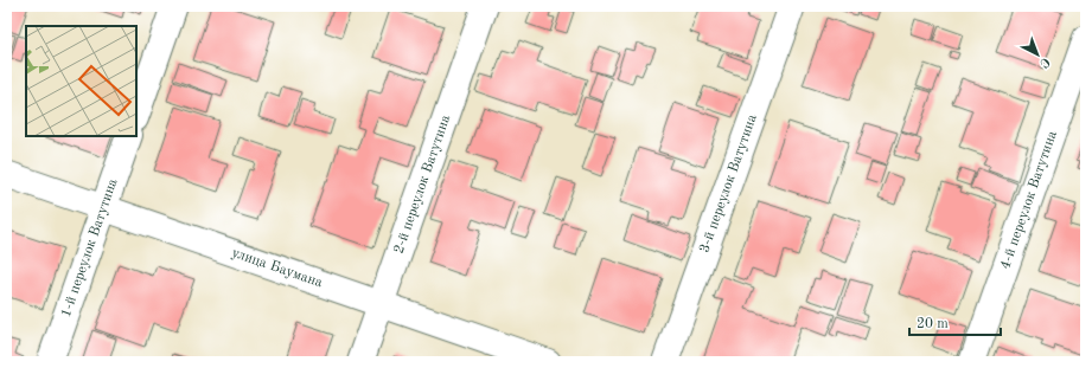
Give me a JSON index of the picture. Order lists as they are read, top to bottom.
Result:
{
  "streets": {
    "street": [
      "2-й переулок Ватутина",
      "3-й переулок Ватутина",
      "4-й переулок Ватутина",
      "1-й переулок Ватутина",
      "улица Баумана"
    ]
  },
  "crossings": [
    ["2-й переулок Ватутина", "улица Баумана"],
    ["1-й переулок Ватутина", "улица Баумана"]
  ],
  "scale_bar": "20 m",
  "north": "bottom right"
}
